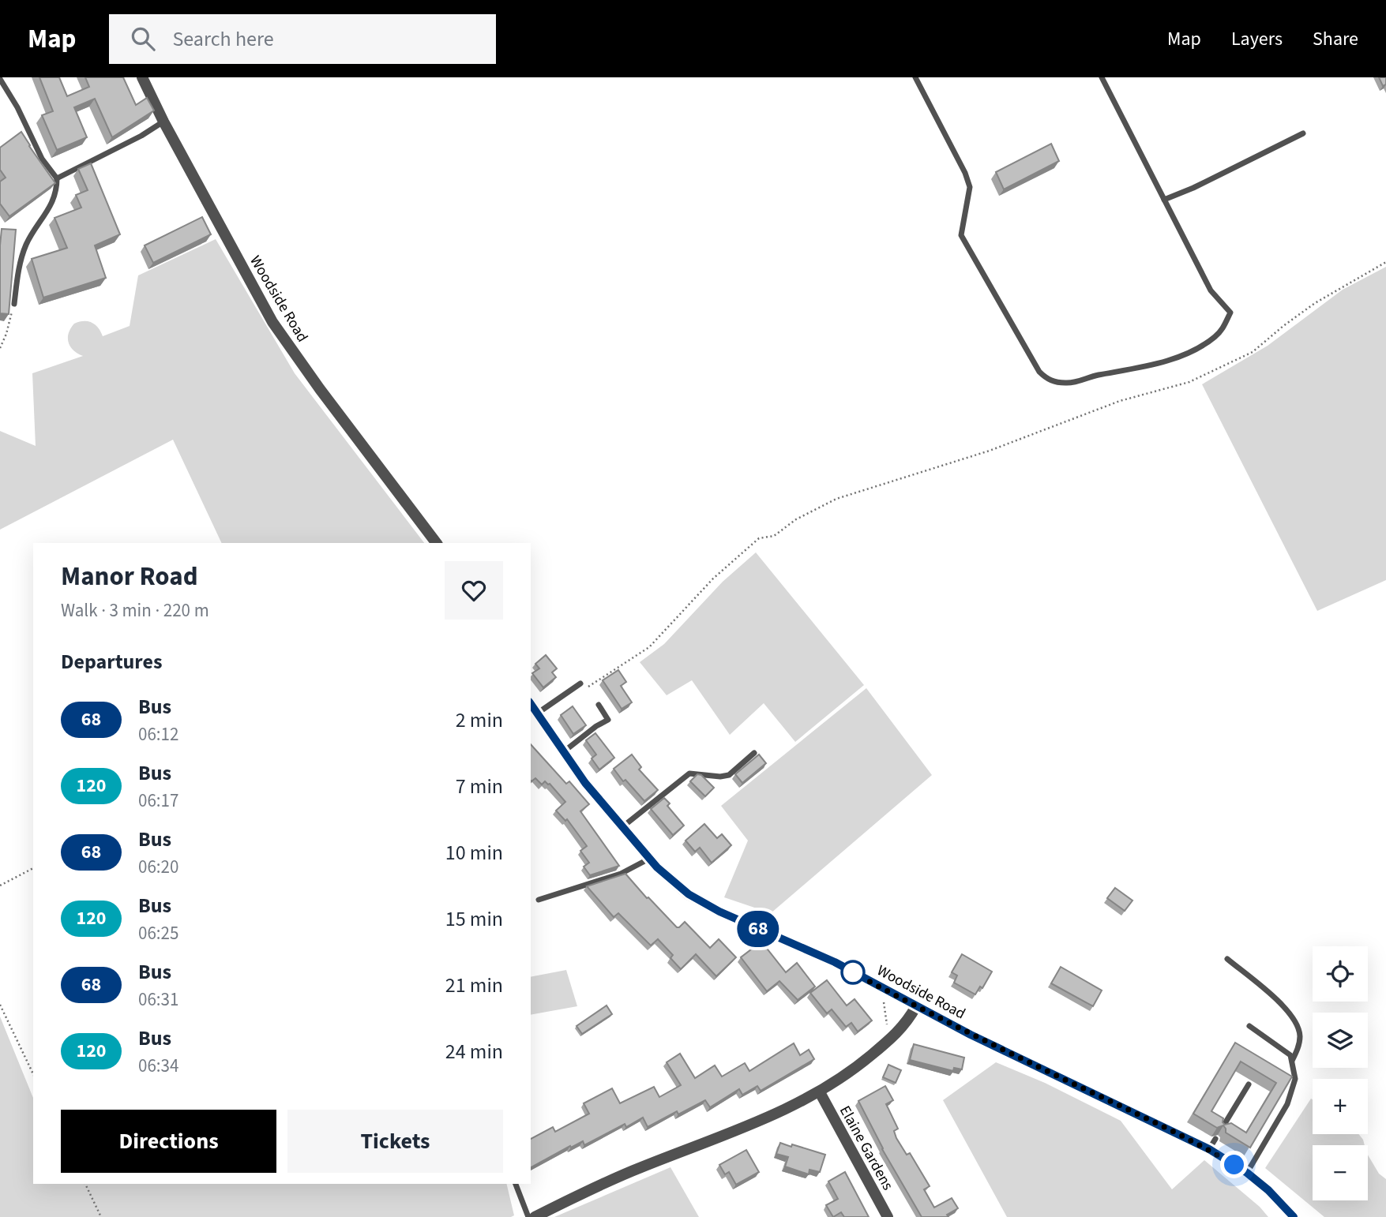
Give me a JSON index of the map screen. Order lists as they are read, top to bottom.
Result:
{
  "streets": {
    "street": ["Woodside Road", "Elaine Gardens"]
  },
  "lines": ["bus line 68"],
  "page": {
    "header": "Map",
    "search": "Search here",
    "nav": ["Map", "Layers", "Share"],
    "on_map": "68",
    "heading": [
      ["Manor Road", "Walk · 3 min · 220 m"],
      "Departures"
    ],
    "list": [
      {
        "mark": "68",
        "name": "Bus",
        "note": "06:12",
        "value": "2 min"
      },
      {
        "mark": "120",
        "name": "Bus",
        "note": "06:17",
        "value": "7 min"
      },
      {
        "mark": "68",
        "name": "Bus",
        "note": "06:20",
        "value": "10 min"
      },
      {
        "mark": "120",
        "name": "Bus",
        "note": "06:25",
        "value": "15 min"
      },
      {
        "mark": "68",
        "name": "Bus",
        "note": "06:31",
        "value": "21 min"
      },
      {
        "mark": "120",
        "name": "Bus",
        "note": "06:34",
        "value": "24 min"
      }
    ],
    "map_buttons": ["+", "−"],
    "buttons": ["Directions", "Tickets"]
  }
}
